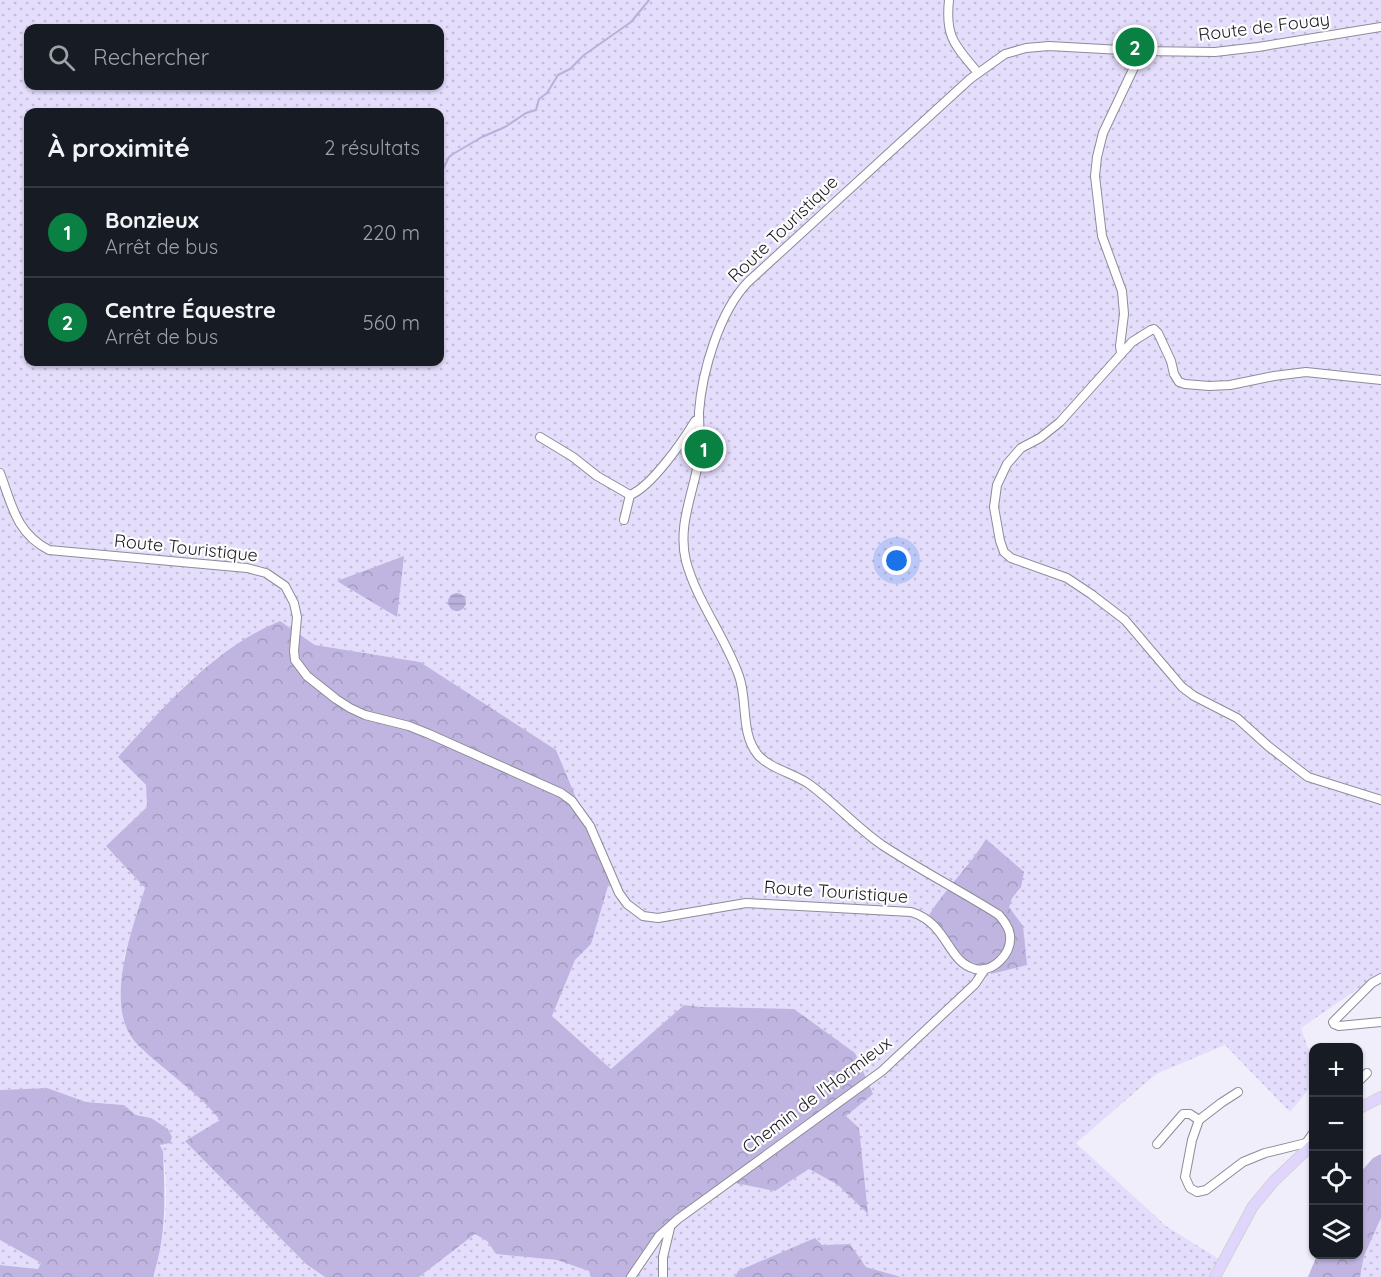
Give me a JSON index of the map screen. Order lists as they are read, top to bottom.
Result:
{
  "streets": {
    "street": ["Route de Fouay", "Route Touristique", "Chemin de l'Hormieux"]
  },
  "crossings": [
    ["Route de Fouay", "Route Touristique"],
    ["Route Touristique", "Chemin de l'Hormieux"]
  ],
  "page": {
    "search": "Rechercher",
    "pins": ["2", "1"],
    "heading": ["À proximité", "2 résultats"],
    "list": [
      {
        "mark": "1",
        "name": "Bonzieux",
        "note": "Arrêt de bus",
        "value": "220 m"
      },
      {
        "mark": "2",
        "name": "Centre Équestre",
        "note": "Arrêt de bus",
        "value": "560 m"
      }
    ],
    "map_buttons": ["+", "−"]
  }
}
